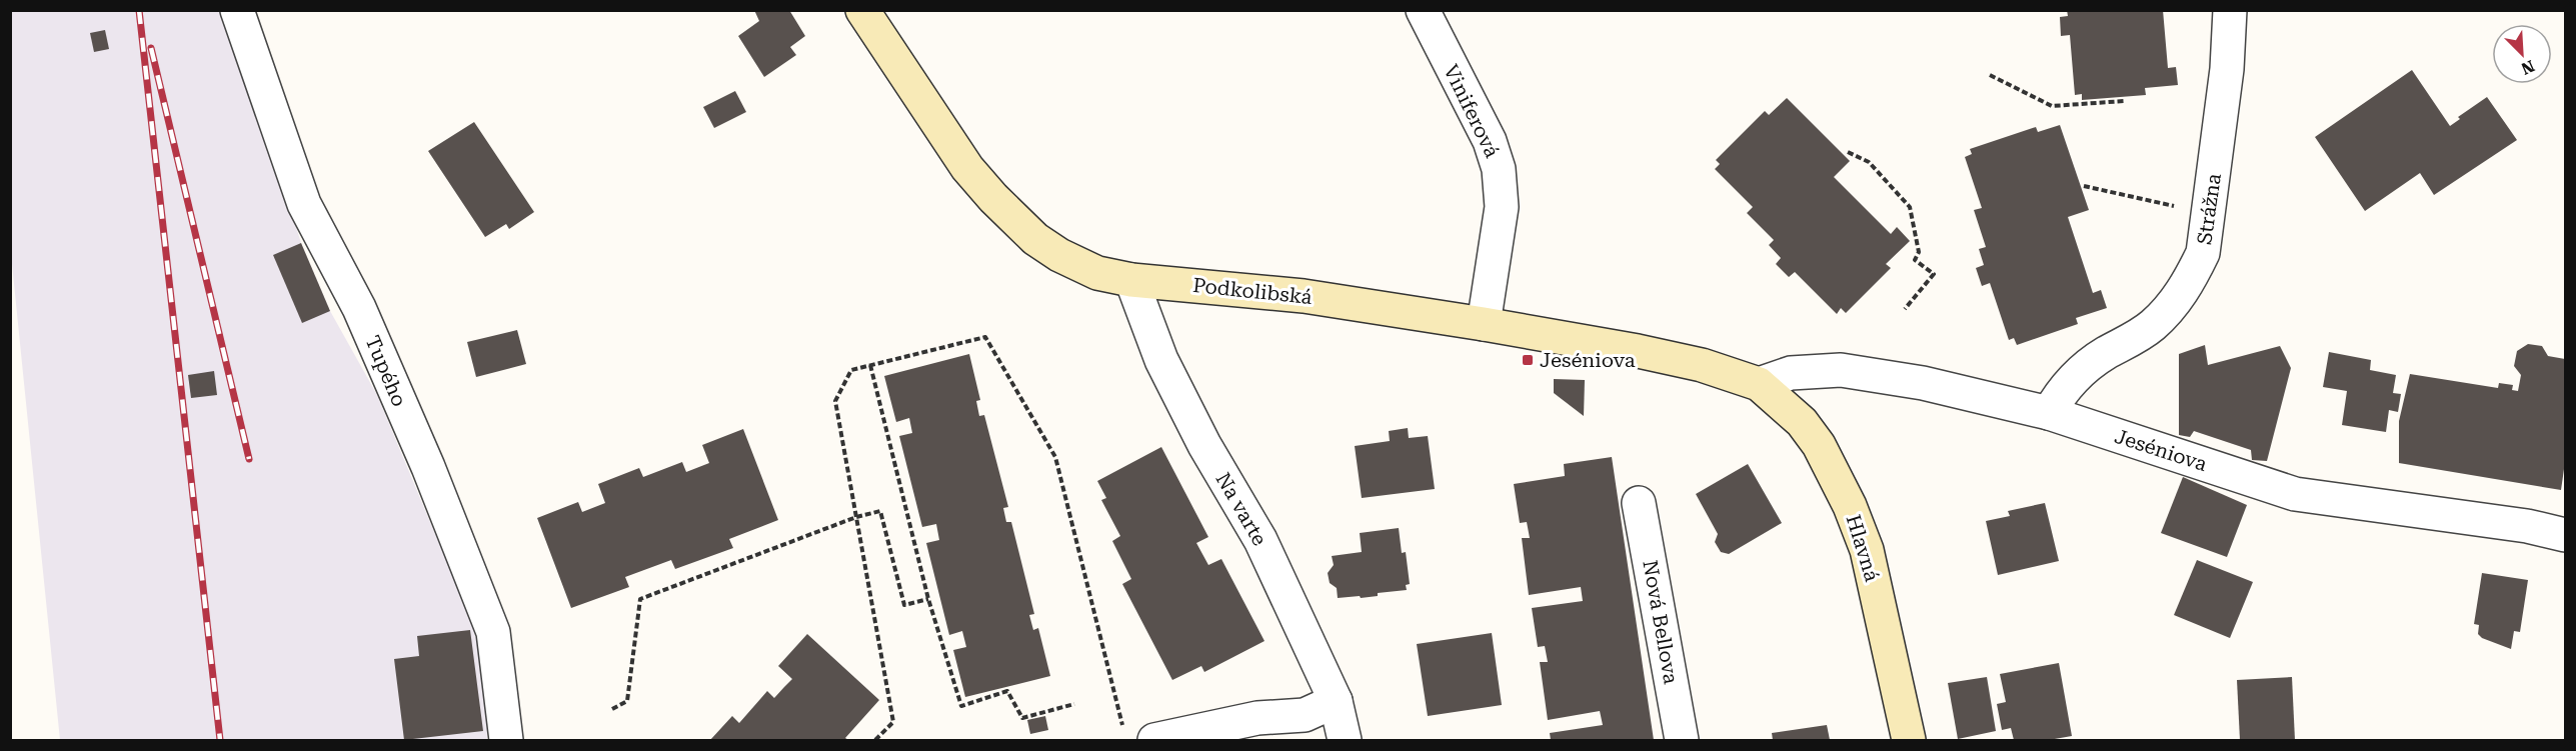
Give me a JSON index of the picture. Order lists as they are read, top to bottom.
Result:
{
  "streets": {
    "street": [
      "Viniferová",
      "Strážna",
      "Podkolibská",
      "Tupého",
      "Jeséniova",
      "Na varte",
      "Hlavná",
      "Nová Bellova"
    ]
  },
  "crossings": [
    ["Viniferová", "Podkolibská"],
    ["Strážna", "Jeséniova"],
    ["Podkolibská", "Jeséniova"],
    ["Podkolibská", "Na varte"],
    ["Podkolibská", "Hlavná"],
    ["Jeséniova", "Hlavná"]
  ],
  "places": {
    "transit": ["Jeséniova"]
  },
  "north": "bottom right"
}
